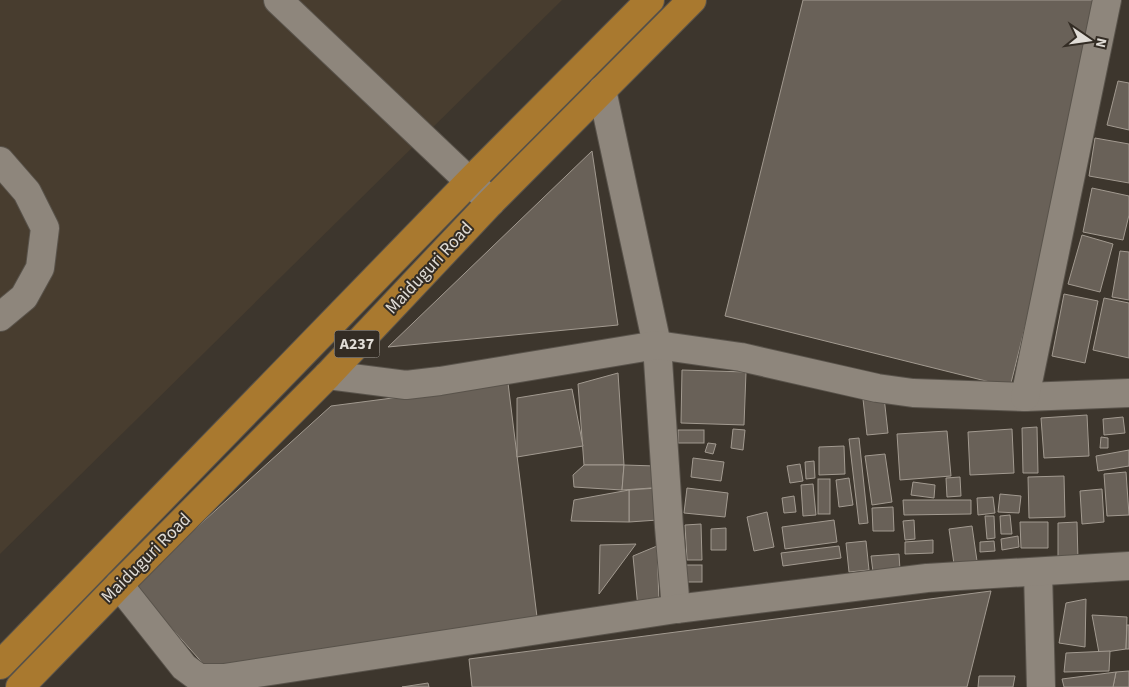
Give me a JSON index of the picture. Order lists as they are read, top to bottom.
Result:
{
  "streets": {
    "highway": ["Maiduguri Road", "A237"]
  },
  "north": "right"
}
